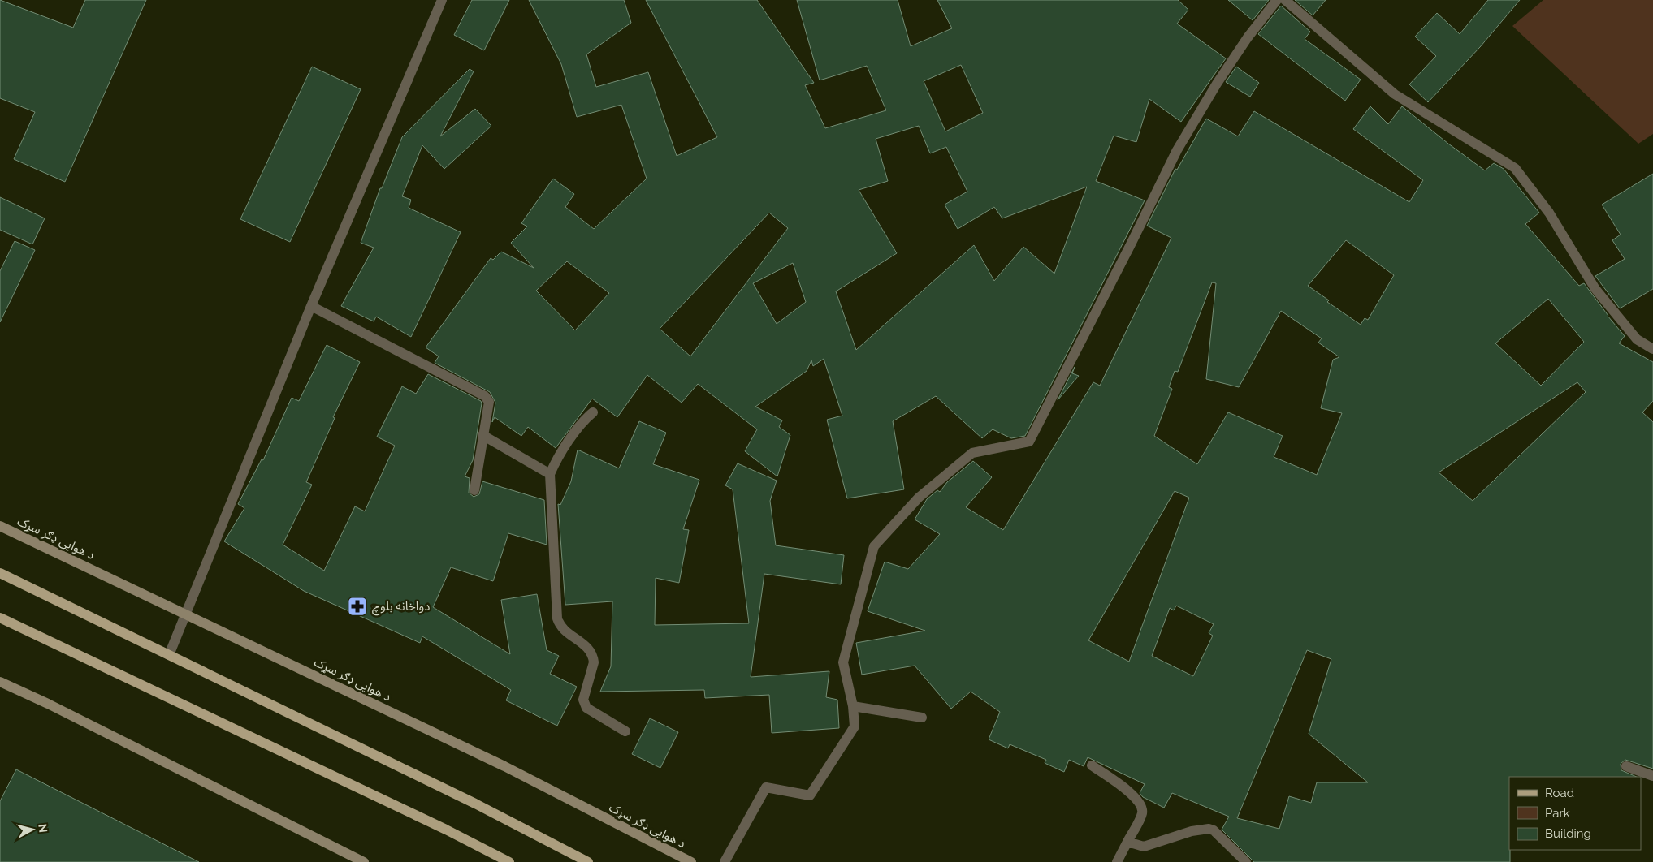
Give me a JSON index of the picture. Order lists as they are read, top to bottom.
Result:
{
  "streets": {
    "main road": ["د هوایی ډګر سړک"]
  },
  "places": {
    "pharmacy": ["دواخانه بلوچ"]
  },
  "legend": ["Road", "Park", "Building"],
  "north": "right"
}
